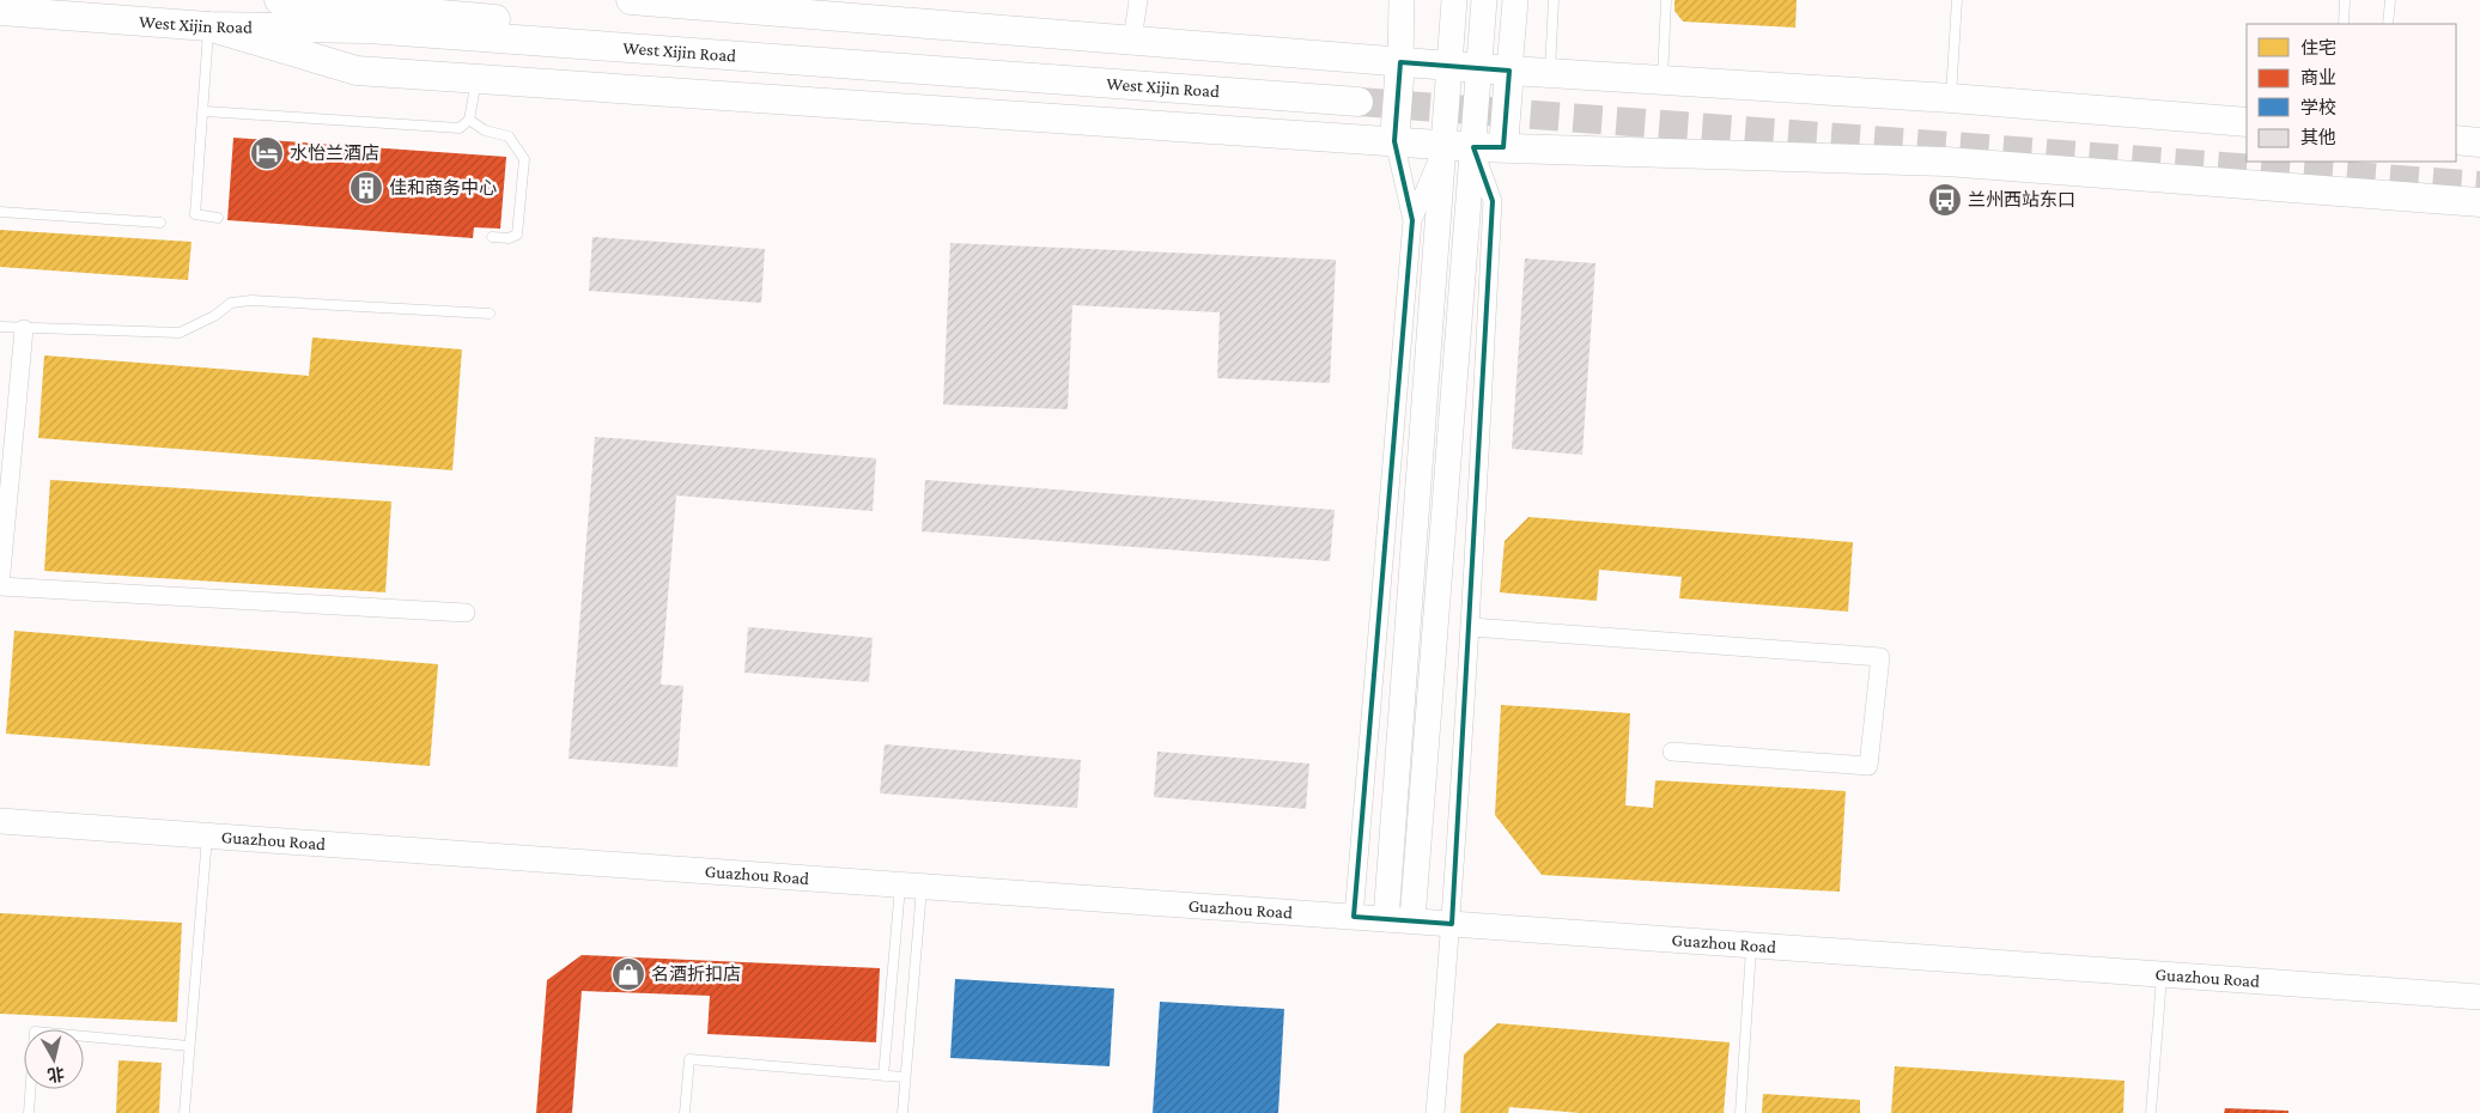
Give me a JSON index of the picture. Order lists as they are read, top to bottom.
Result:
{
  "streets": {
    "main road": ["West Xijin Road"],
    "street": ["Guazhou Road"]
  },
  "places": {
    "hotel": ["水怡兰酒店"],
    "building": ["佳和商务中心"],
    "bus stop": ["兰州西站东口"],
    "shop": ["名酒折扣店"]
  },
  "legend": [
    "住宅",
    "商业",
    "学校",
    "其他"
  ],
  "north": "bottom"
}
